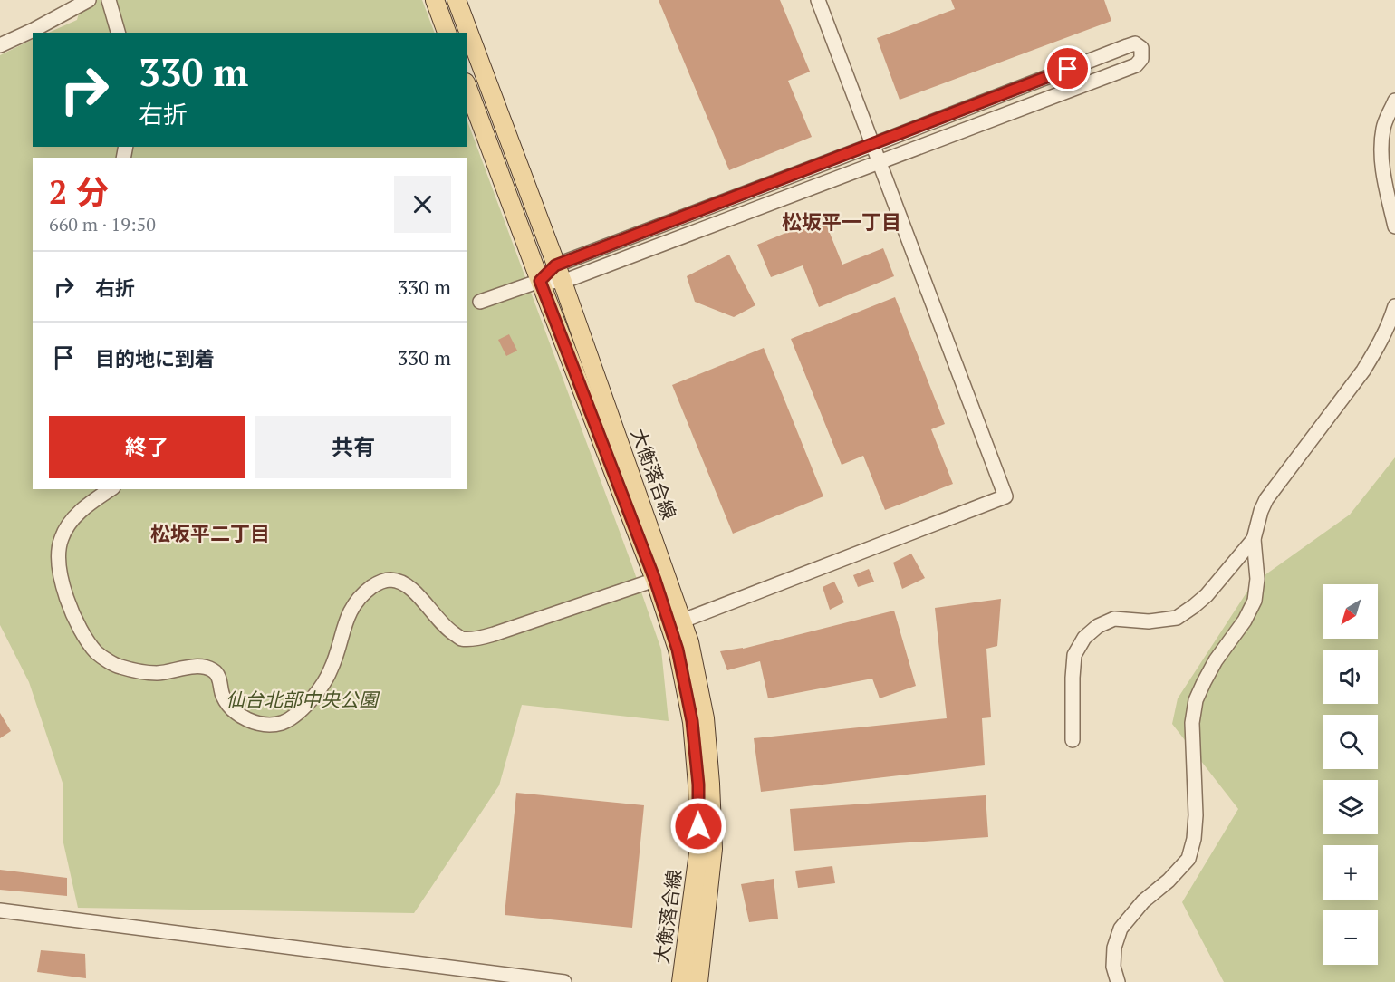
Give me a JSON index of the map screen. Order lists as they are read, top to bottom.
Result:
{
  "streets": {
    "main road": ["大衡落合線"]
  },
  "districts": ["松坂平一丁目", "松坂平二丁目"],
  "parks": ["仙台北部中央公園"],
  "north": "bottom left",
  "page": {
    "turn": ["330 m", "右折"],
    "heading": ["2 分", "660 m · 19:50"],
    "list": [
      {
        "name": "右折",
        "value": "330 m"
      },
      {
        "name": "目的地に到着",
        "value": "330 m"
      }
    ],
    "buttons": ["終了", "共有"],
    "map_buttons": ["+", "−"]
  }
}
